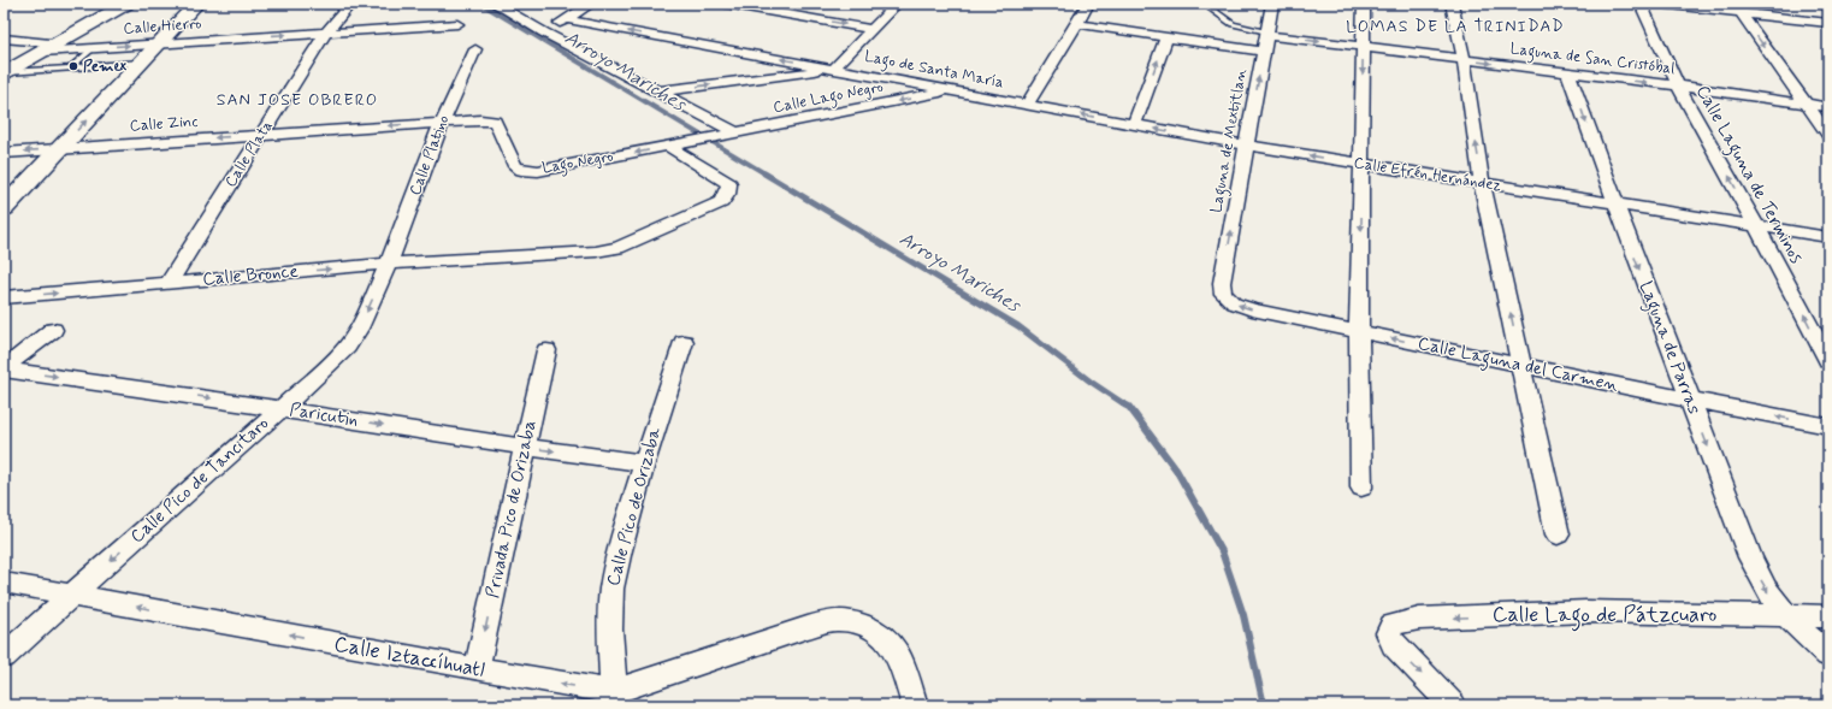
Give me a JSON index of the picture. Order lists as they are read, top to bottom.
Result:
{
  "streets": {
    "street": [
      "Calle Hierro",
      "Laguna de San Cristóbal",
      "Lago de Santa María",
      "Calle Lago Negro",
      "Calle Zinc",
      "Laguna de Mextitlan",
      "Calle Plata",
      "Calle Platino",
      "Lago Negro",
      "Calle Efrén Hernández",
      "Calle Laguna de Terminos",
      "Calle Bronce",
      "Laguna de Parras",
      "Calle Laguna del Carmen",
      "Paricutin",
      "Calle Pico de Tancitaro",
      "Calle Pico de Orizaba",
      "Privada Pico de Orizaba",
      "Calle Lago de Pátzcuaro",
      "Calle Iztaccíhuatl"
    ]
  },
  "crossings": [
    ["Calle Hierro", "Calle Plata"],
    ["Laguna de San Cristóbal", "Laguna de Mextitlan"],
    ["Laguna de San Cristóbal", "Calle Laguna de Terminos"],
    ["Laguna de San Cristóbal", "Laguna de Parras"],
    ["Lago de Santa María", "Calle Lago Negro"],
    ["Lago de Santa María", "Calle Efrén Hernández"],
    ["Calle Lago Negro", "Lago Negro"],
    ["Calle Zinc", "Calle Plata"],
    ["Calle Zinc", "Calle Platino"],
    ["Calle Zinc", "Lago Negro"],
    ["Laguna de Mextitlan", "Calle Efrén Hernández"],
    ["Laguna de Mextitlan", "Calle Laguna del Carmen"],
    ["Calle Plata", "Calle Bronce"],
    ["Calle Platino", "Lago Negro"],
    ["Calle Platino", "Calle Bronce"],
    ["Calle Platino", "Calle Pico de Tancitaro"],
    ["Lago Negro", "Calle Bronce"],
    ["Calle Efrén Hernández", "Calle Laguna de Terminos"],
    ["Calle Efrén Hernández", "Laguna de Parras"],
    ["Calle Bronce", "Calle Pico de Tancitaro"],
    ["Laguna de Parras", "Calle Laguna del Carmen"],
    ["Laguna de Parras", "Calle Lago de Pátzcuaro"],
    ["Paricutin", "Calle Pico de Tancitaro"],
    ["Paricutin", "Calle Pico de Orizaba"],
    ["Paricutin", "Privada Pico de Orizaba"],
    ["Calle Pico de Tancitaro", "Calle Iztaccíhuatl"],
    ["Calle Pico de Orizaba", "Calle Iztaccíhuatl"],
    ["Privada Pico de Orizaba", "Calle Iztaccíhuatl"]
  ],
  "one_way": [
    "Calle Hierro",
    "Laguna de San Cristóbal",
    "Calle Zinc",
    "Calle Bronce",
    "Calle Laguna del Carmen",
    "Paricutin",
    "Calle Pico de Tancitaro",
    "Privada Pico de Orizaba",
    "Calle Iztaccíhuatl"
  ],
  "districts": ["LOMAS DE LA TRINIDAD", "SAN JOSE OBRERO"],
  "water": ["Arroyo Mariches"],
  "places": ["Pemex"]
}
